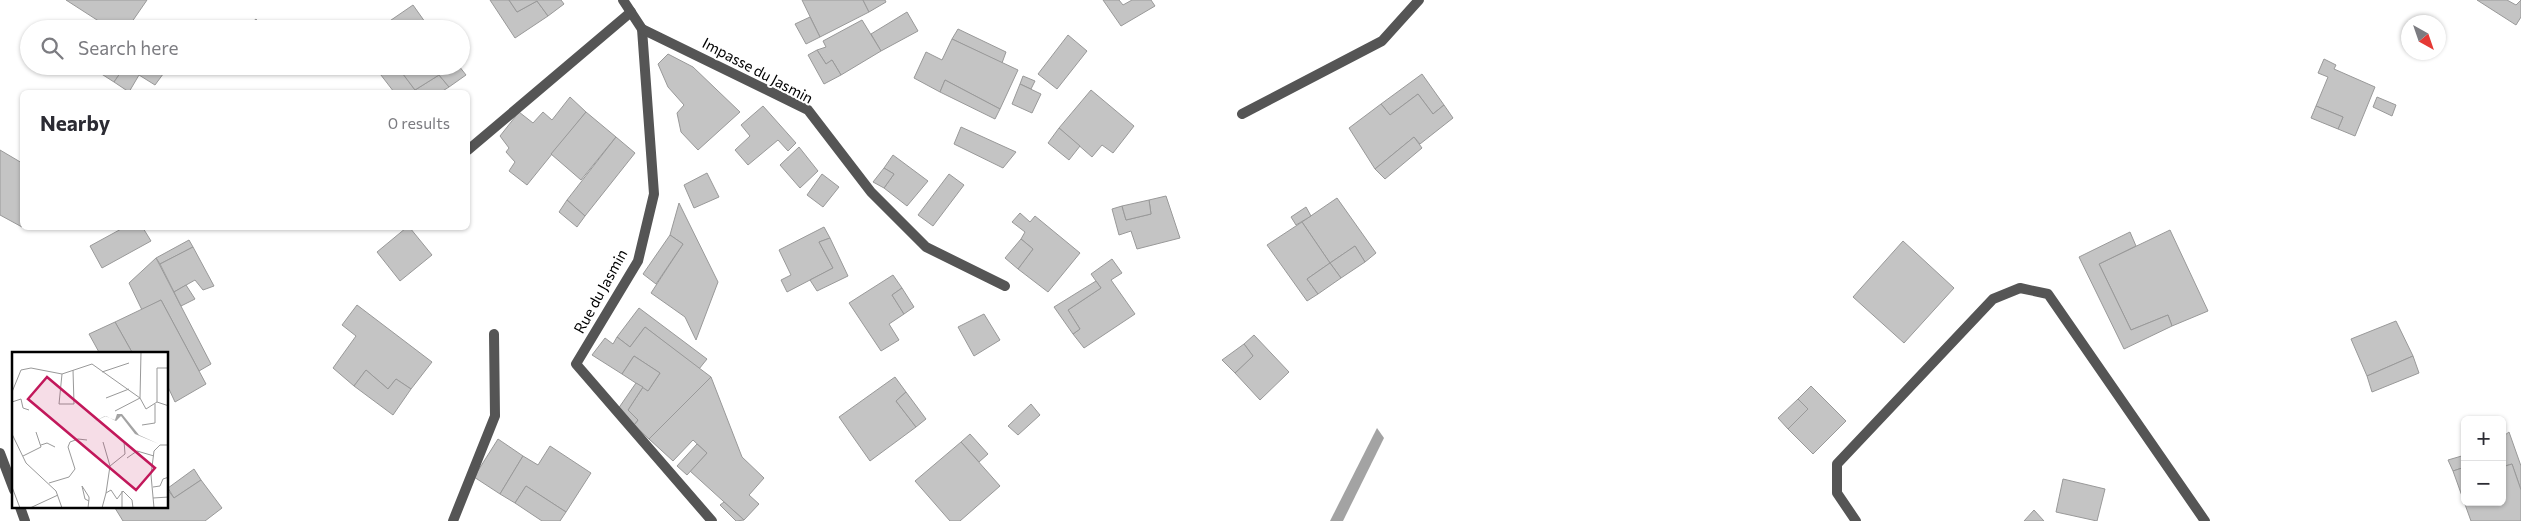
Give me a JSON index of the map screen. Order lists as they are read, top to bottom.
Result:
{
  "streets": {
    "street": ["Impasse du Jasmin", "Rue du Jasmin"]
  },
  "crossings": [
    ["Impasse du Jasmin", "Rue du Jasmin"]
  ],
  "north": "bottom right",
  "page": {
    "search": "Search here",
    "heading": ["Nearby", "0 results"],
    "map_buttons": ["+", "−"]
  }
}
